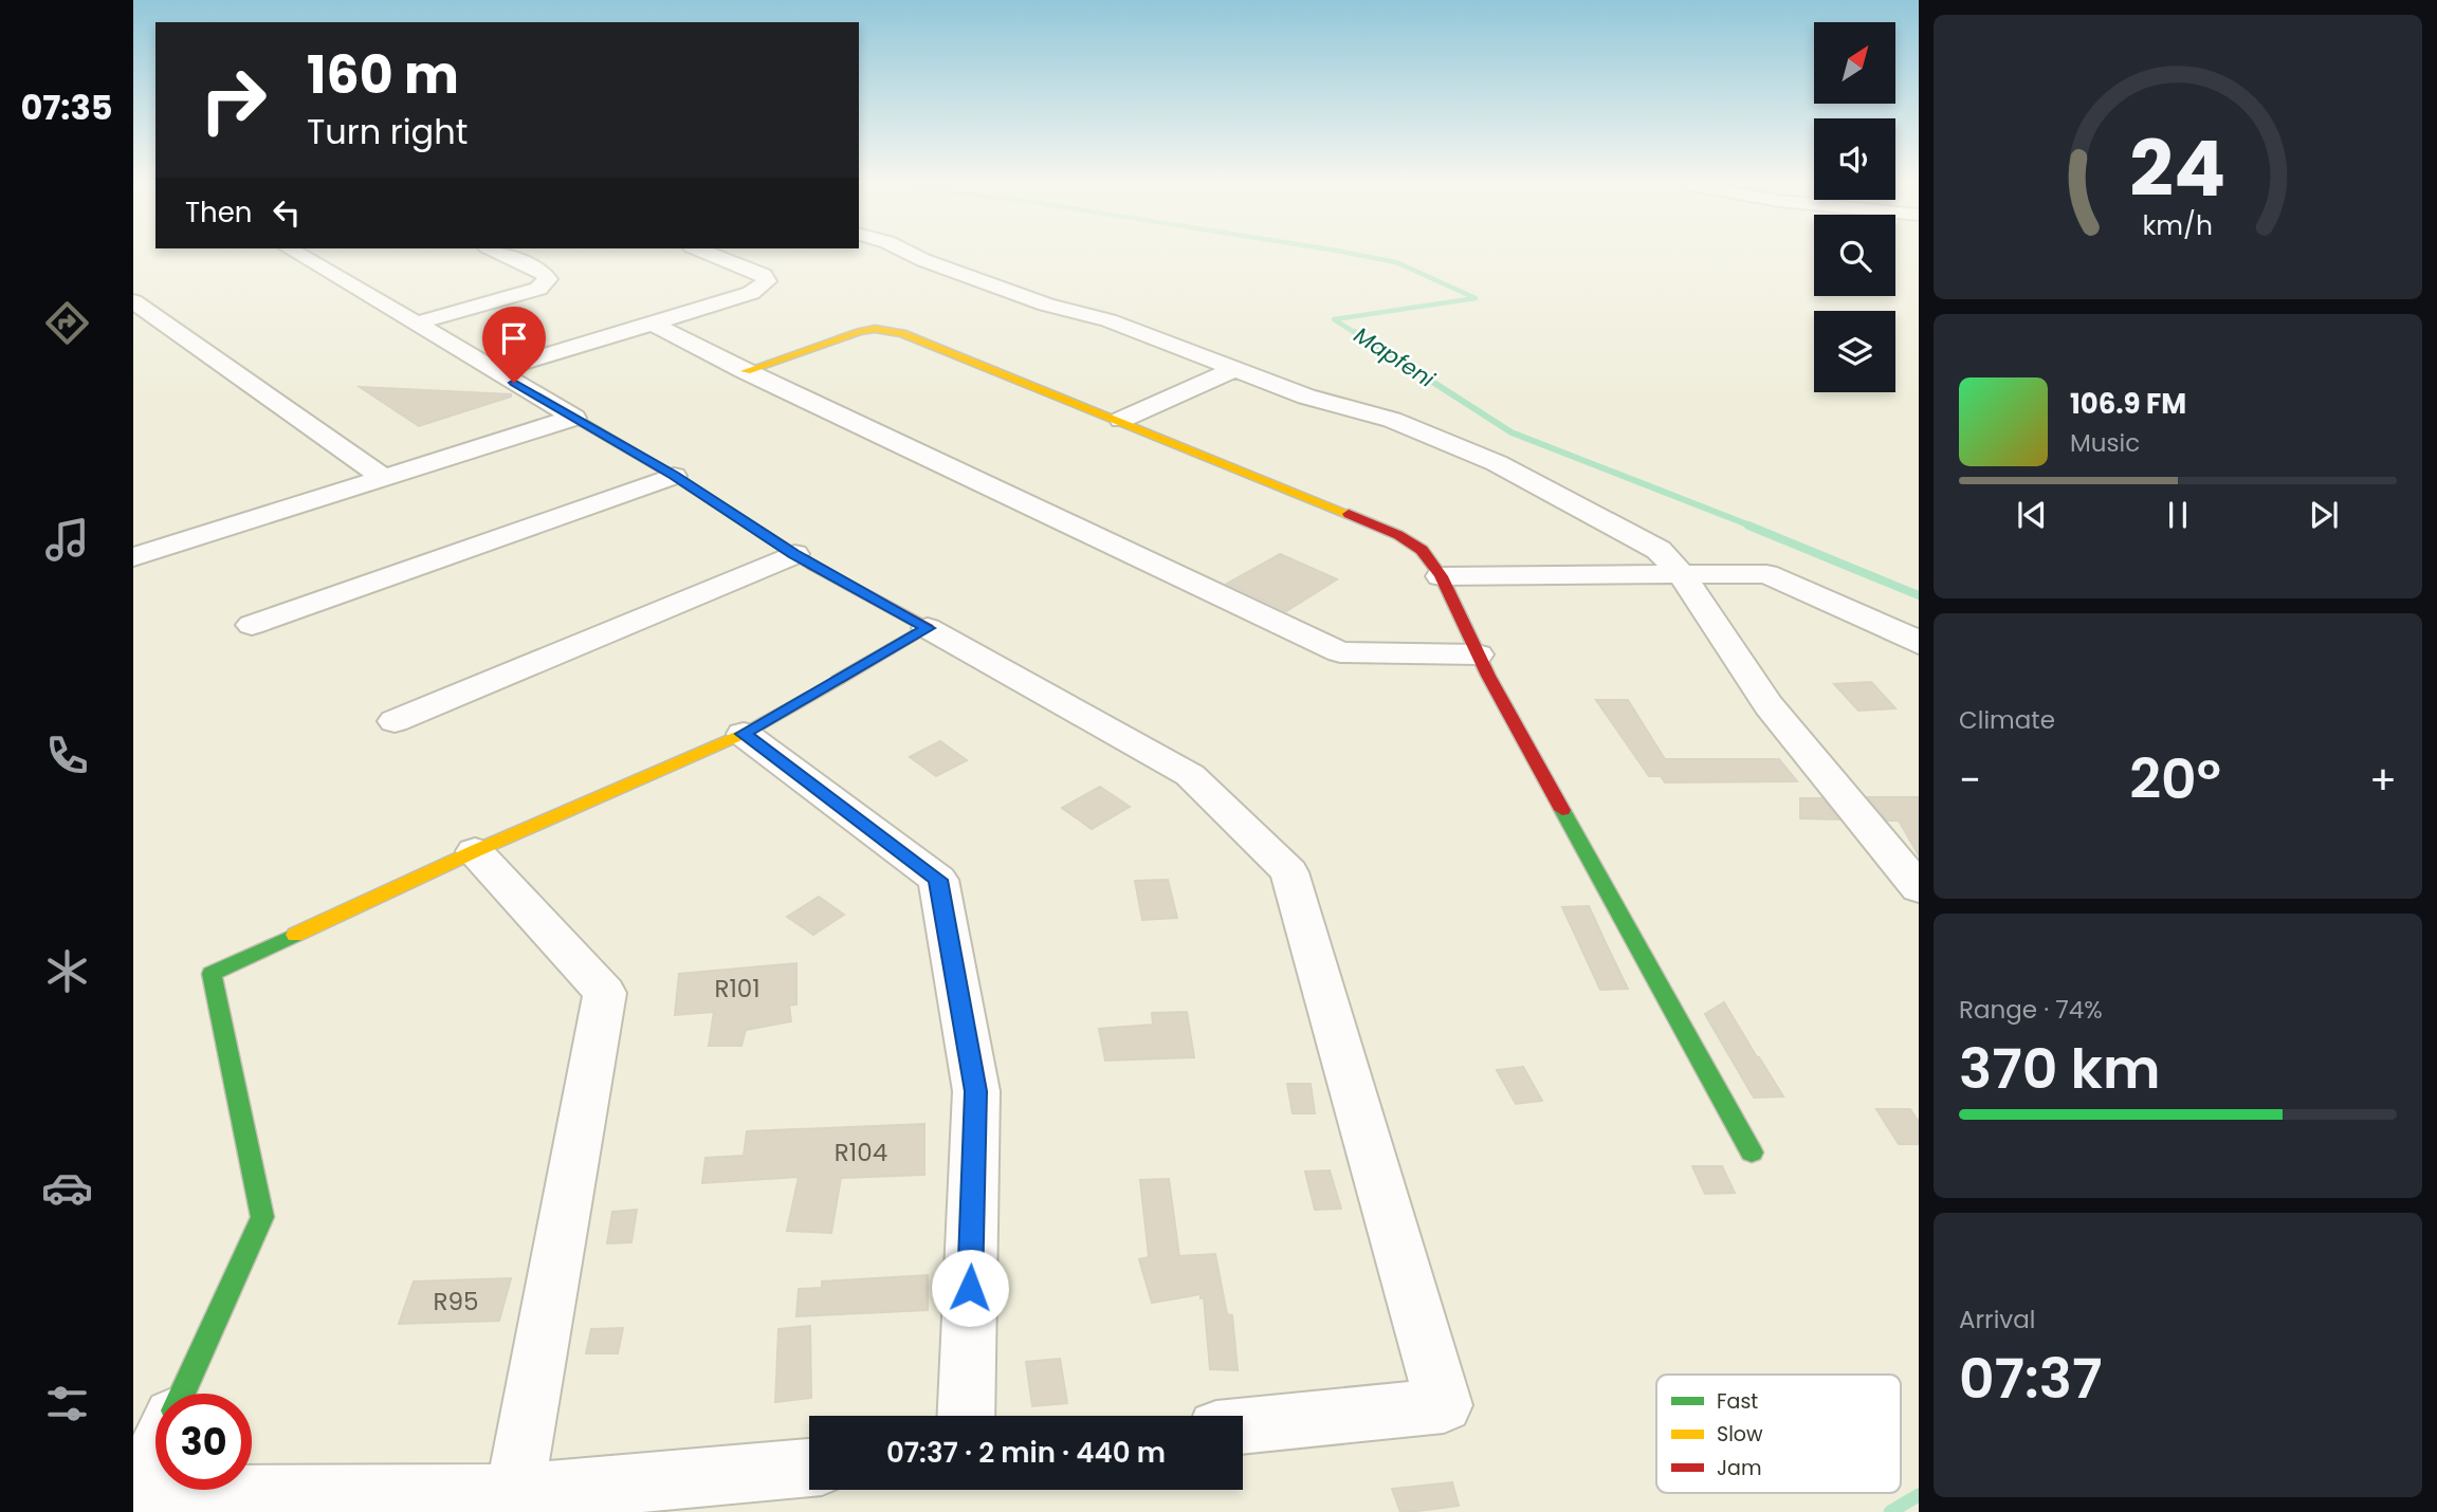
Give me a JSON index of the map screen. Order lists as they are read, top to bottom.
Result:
{
  "water": ["Mapfeni"],
  "house_numbers": ["R101", "R104", "R95"],
  "legend": ["Fast", "Slow", "Jam"],
  "north": "top right",
  "page": {
    "tabs": "07:35",
    "turn": ["160 m", "Turn right"],
    "then": "Then",
    "song": ["106.9 FM", "Music"],
    "tile": [
      "Climate",
      ["Range · 74%", "370 km"],
      ["Arrival", "07:37"]
    ],
    "heat": ["−", "20°", "+"],
    "limit": "30",
    "trip": "07:37 · 2 min · 440 m",
    "gauge": ["24", "km/h"]
  }
}
